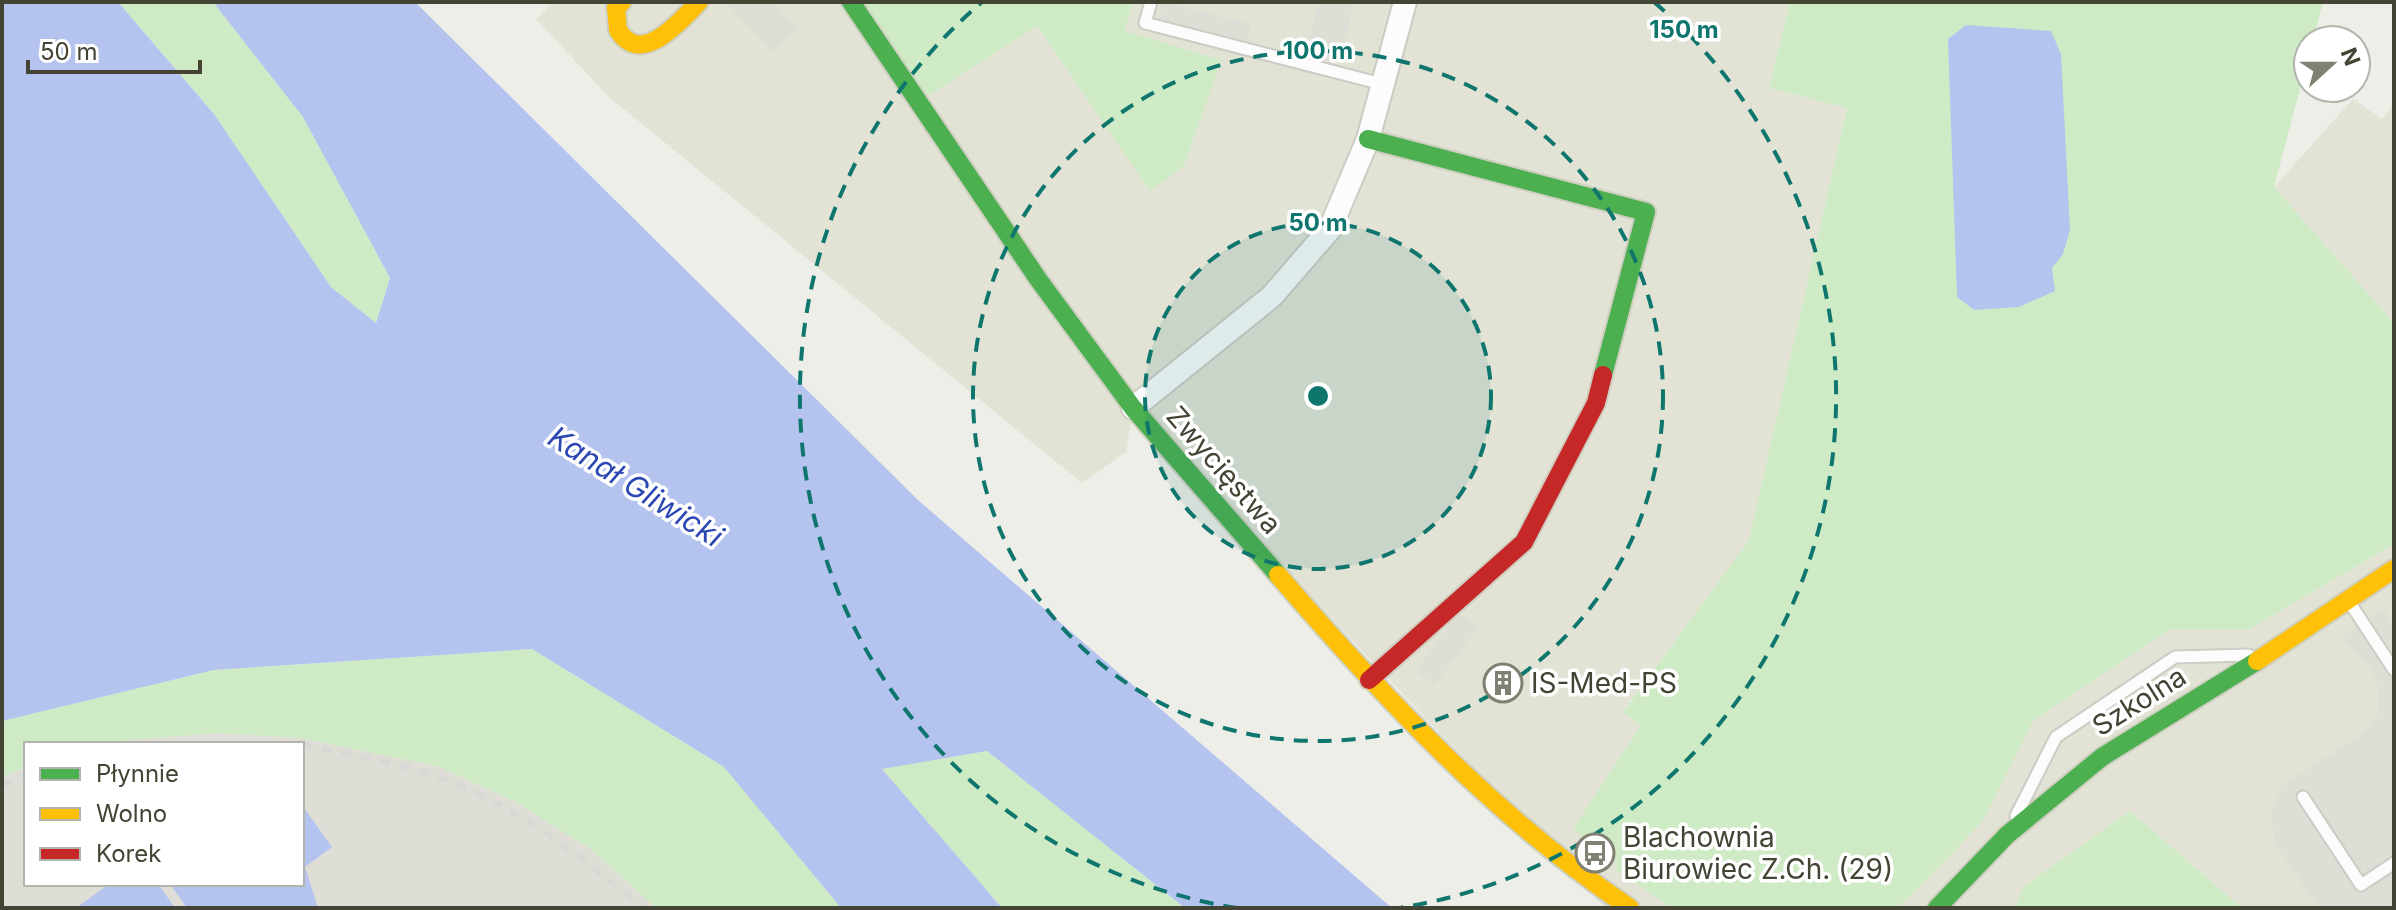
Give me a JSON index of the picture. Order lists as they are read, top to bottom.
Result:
{
  "streets": {
    "street": ["Zwycięstwa", "Szkolna"]
  },
  "water": ["Kanał Gliwicki"],
  "places": {
    "building": ["IS-Med-PS"],
    "bus stop": ["Blachownia Biurowiec Z.Ch. (29)"]
  },
  "legend": ["Płynnie", "Wolno", "Korek"],
  "scale_bar": "50 m",
  "north": "right",
  "rings": ["150 m", "100 m", "50 m"]
}
